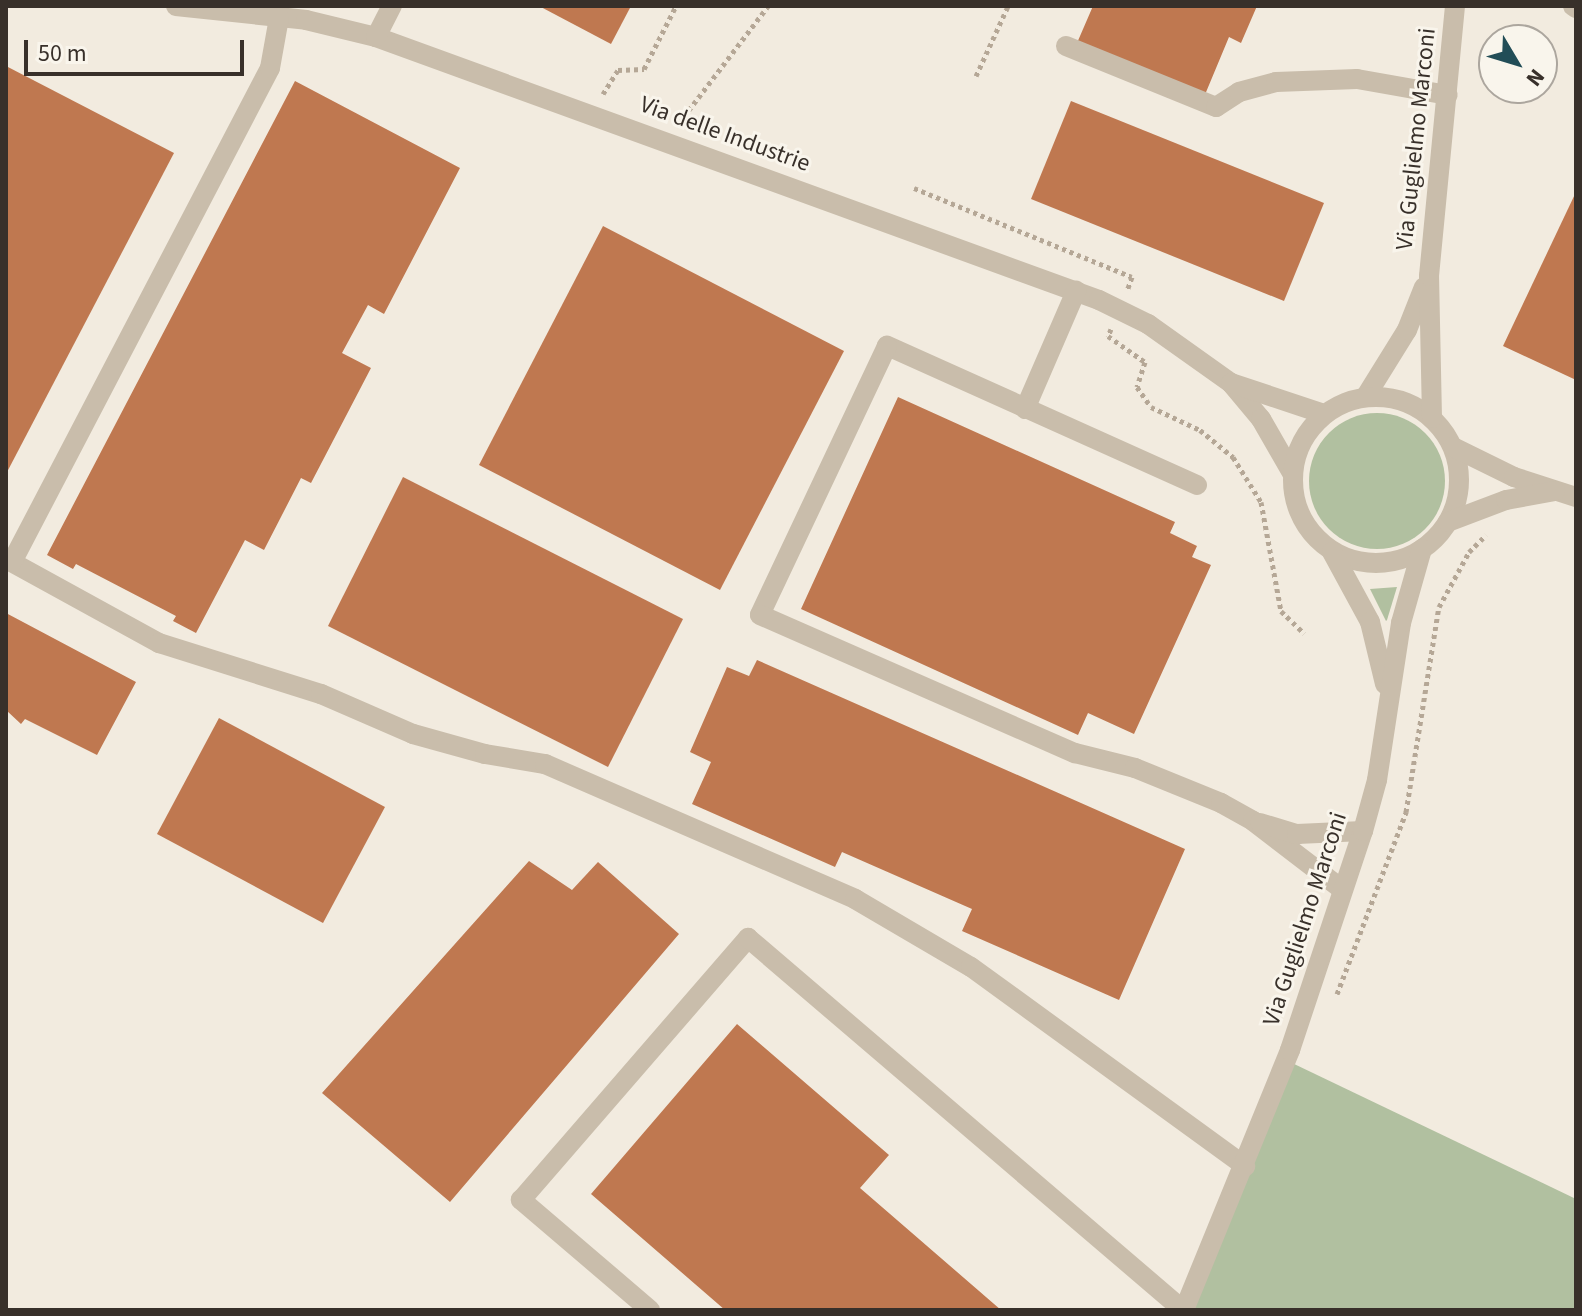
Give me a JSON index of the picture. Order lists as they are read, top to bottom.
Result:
{
  "streets": {
    "street": ["Via delle Industrie", "Via Guglielmo Marconi"]
  },
  "crossings": [
    ["Via delle Industrie", "Via Guglielmo Marconi"]
  ],
  "scale_bar": "50 m",
  "north": "bottom right"
}
